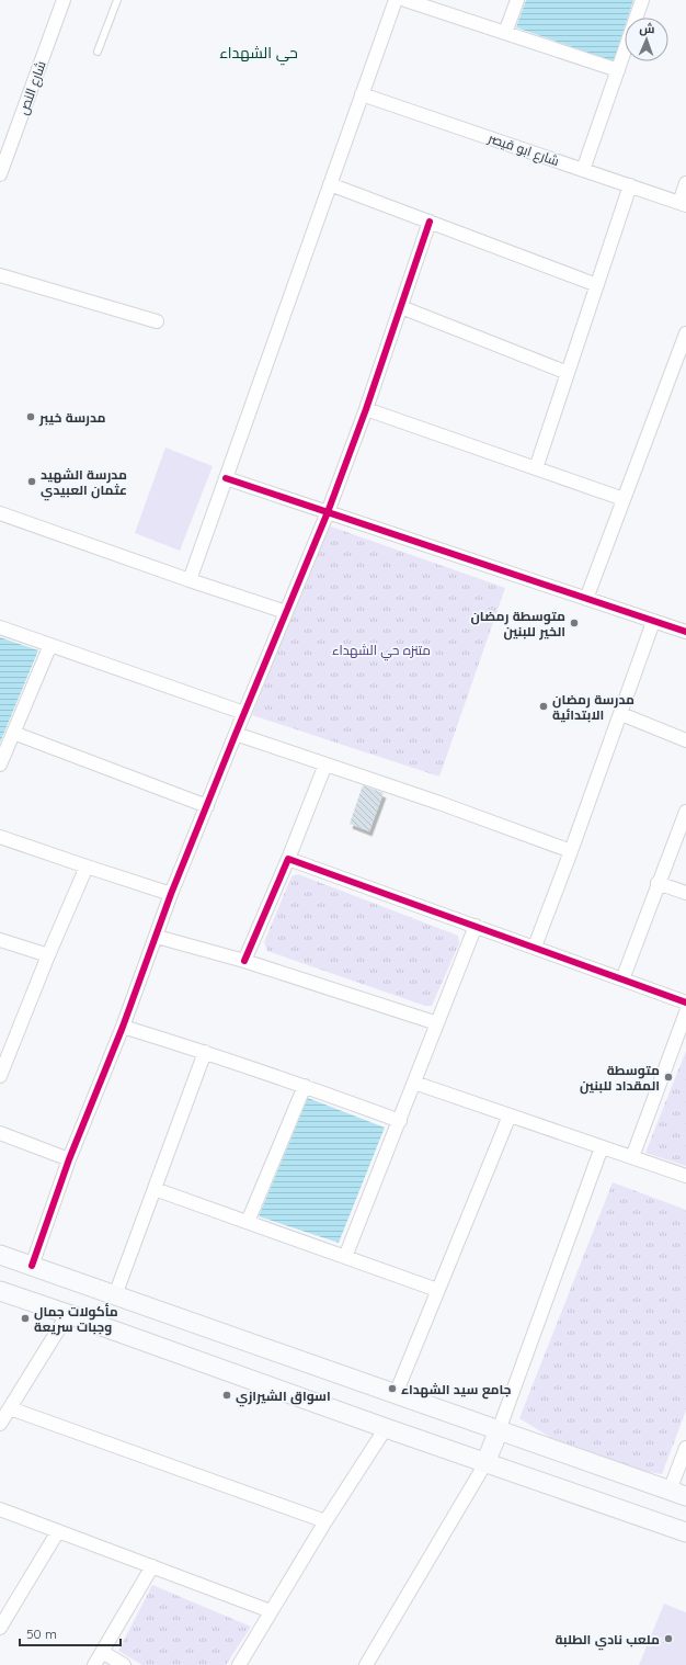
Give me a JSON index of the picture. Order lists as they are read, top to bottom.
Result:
{
  "streets": {
    "street": ["شارع النص", "شارع ابو قيصر"]
  },
  "districts": ["حي الشهداء"],
  "parks": ["متنزه حي الشهداء"],
  "places": [
    "مدرسة خيبر",
    "مدرسة الشهيد عثمان العبيدي",
    "متوسطة رمضان الخير للبنين",
    "مدرسة رمضان الابتدائية",
    "متوسطة المقداد للبنين",
    "مأكولات جمال وجبات سريعة",
    "جامع سيد الشهداء",
    "اسواق الشيرازي",
    "ملعب نادي الطلبة"
  ],
  "scale_bar": "50 m",
  "north": "top"
}
